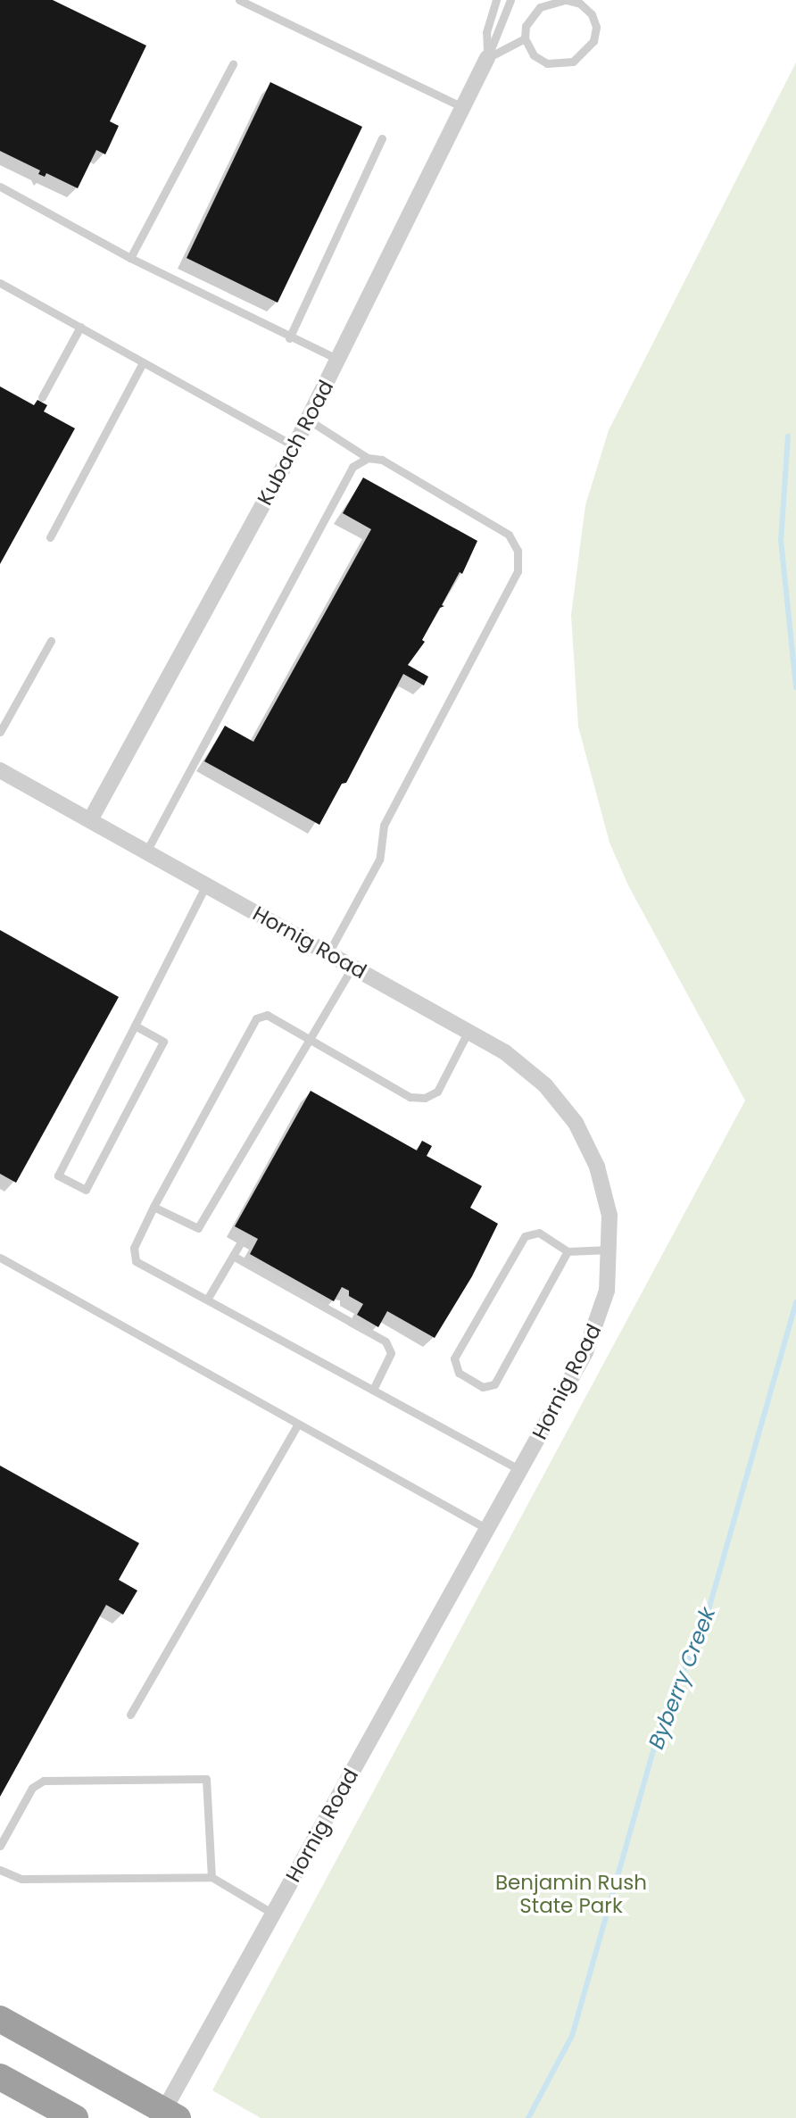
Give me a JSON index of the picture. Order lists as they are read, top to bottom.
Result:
{
  "streets": {
    "street": ["Kubach Road", "Hornig Road"]
  },
  "crossings": [
    ["Kubach Road", "Hornig Road"]
  ],
  "water": ["Byberry Creek"],
  "parks": ["Benjamin Rush State Park"]
}
